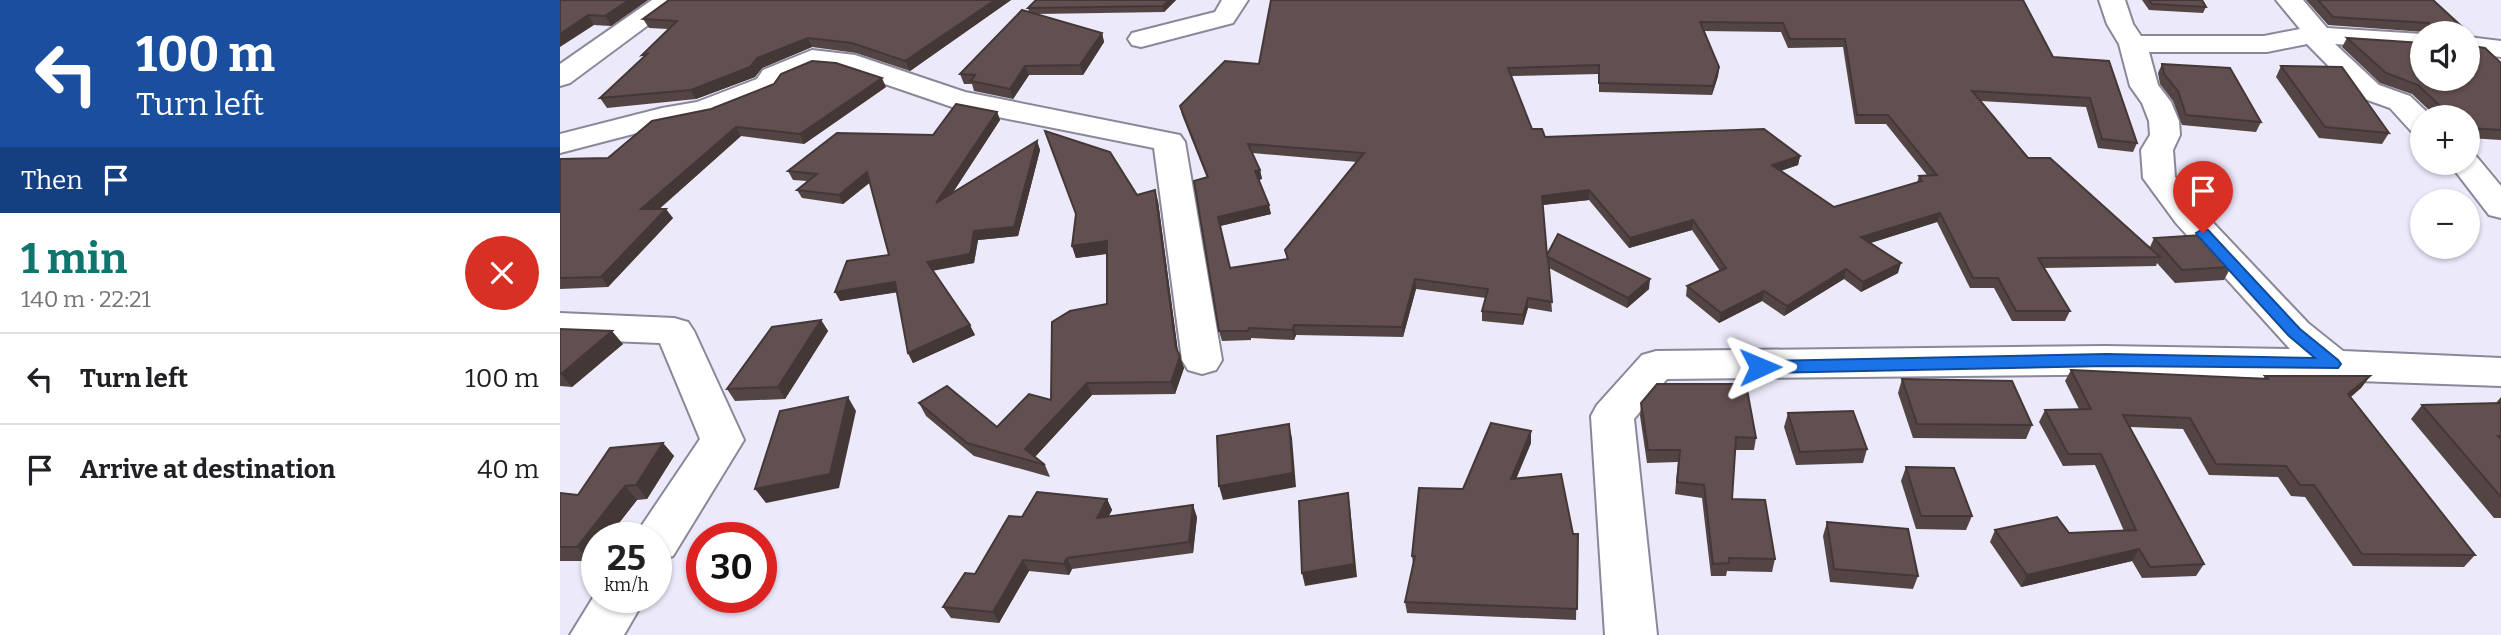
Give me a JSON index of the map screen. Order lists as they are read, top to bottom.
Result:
{
  "page": {
    "turn": ["100 m", "Turn left"],
    "map_buttons": ["+", "−"],
    "then": "Then",
    "heading": ["1 min", "140 m · 22:21"],
    "list": [
      {
        "name": "Turn left",
        "value": "100 m"
      },
      {
        "name": "Arrive at destination",
        "value": "40 m"
      }
    ],
    "speed": "25 km/h",
    "limit": "30"
  }
}
